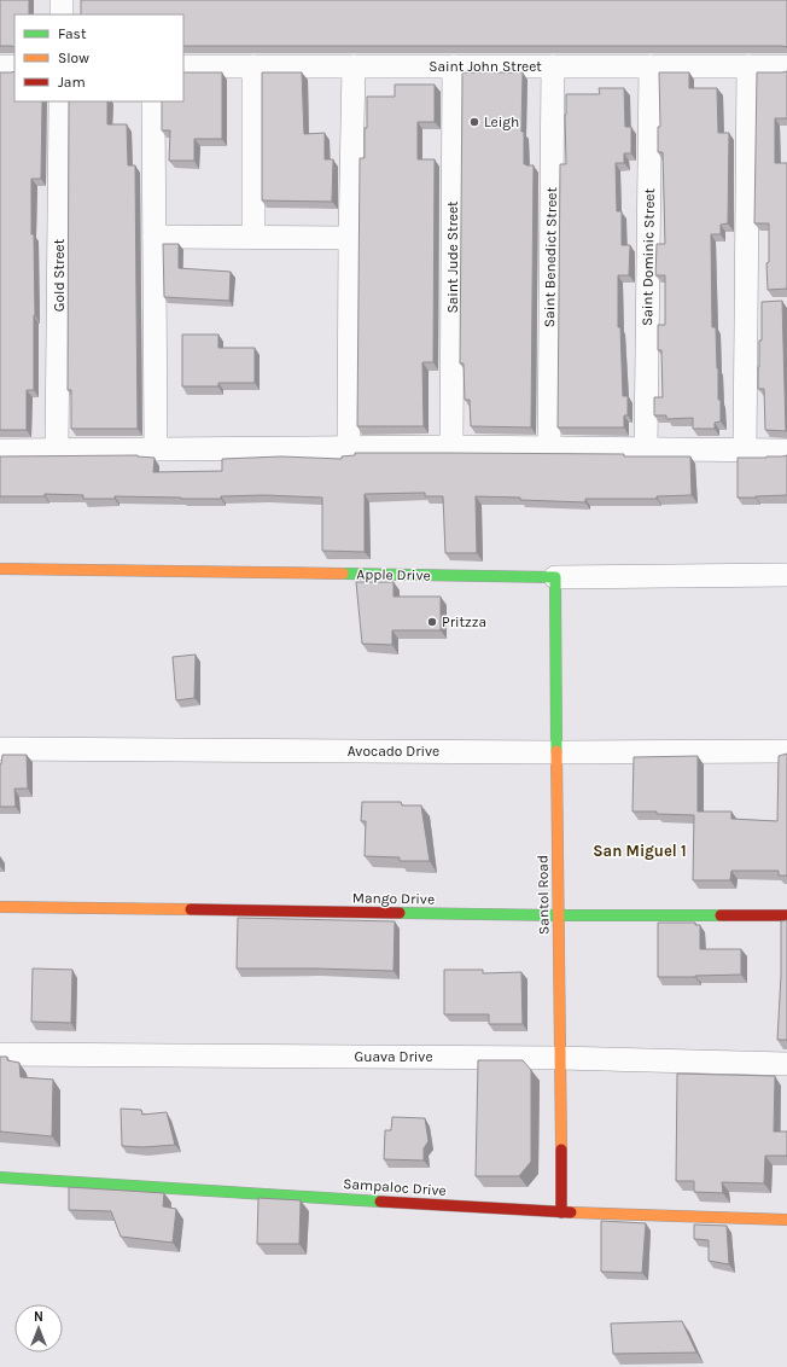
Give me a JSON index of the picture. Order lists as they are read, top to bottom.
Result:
{
  "streets": {
    "street": [
      "Saint John Street",
      "Saint Jude Street",
      "Saint Benedict Street",
      "Saint Dominic Street",
      "Gold Street",
      "Apple Drive",
      "Avocado Drive",
      "Santol Road",
      "Mango Drive",
      "Guava Drive",
      "Sampaloc Drive"
    ]
  },
  "crossings": [
    ["Saint John Street", "Saint Jude Street"],
    ["Saint John Street", "Saint Benedict Street"],
    ["Saint John Street", "Saint Dominic Street"],
    ["Apple Drive", "Santol Road"],
    ["Avocado Drive", "Santol Road"],
    ["Santol Road", "Mango Drive"],
    ["Santol Road", "Guava Drive"],
    ["Santol Road", "Sampaloc Drive"]
  ],
  "districts": ["San Miguel 1"],
  "places": ["Leigh", "Pritzza"],
  "legend": ["Fast", "Slow", "Jam"],
  "north": "top"
}
